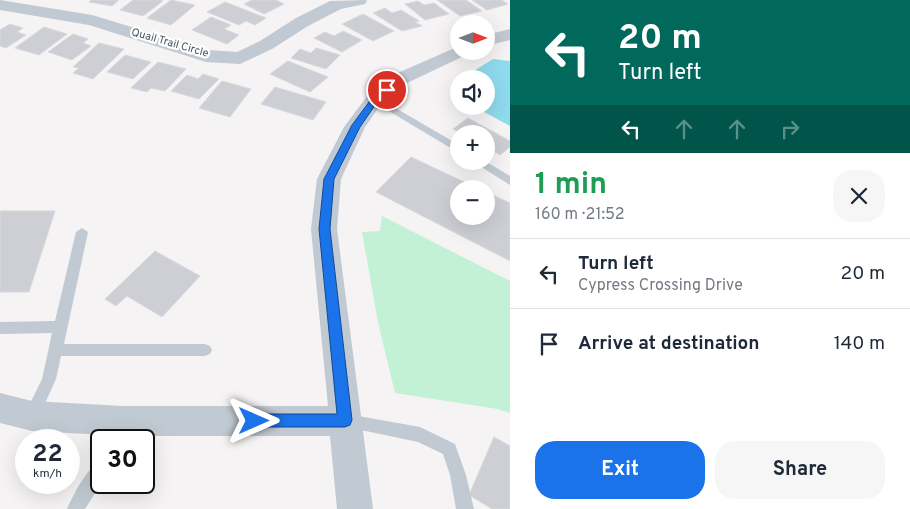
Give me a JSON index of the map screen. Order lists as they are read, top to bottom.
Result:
{
  "streets": {
    "street": ["Quail Trail Circle"]
  },
  "north": "right",
  "page": {
    "turn": ["20 m", "Turn left"],
    "map_buttons": ["+", "−"],
    "heading": ["1 min", "160 m · 21:52"],
    "list": [
      {
        "name": "Turn left",
        "note": "Cypress Crossing Drive",
        "value": "20 m"
      },
      {
        "name": "Arrive at destination",
        "value": "140 m"
      }
    ],
    "speed": "22 km/h",
    "limit": "30",
    "buttons": ["Exit", "Share"]
  }
}
